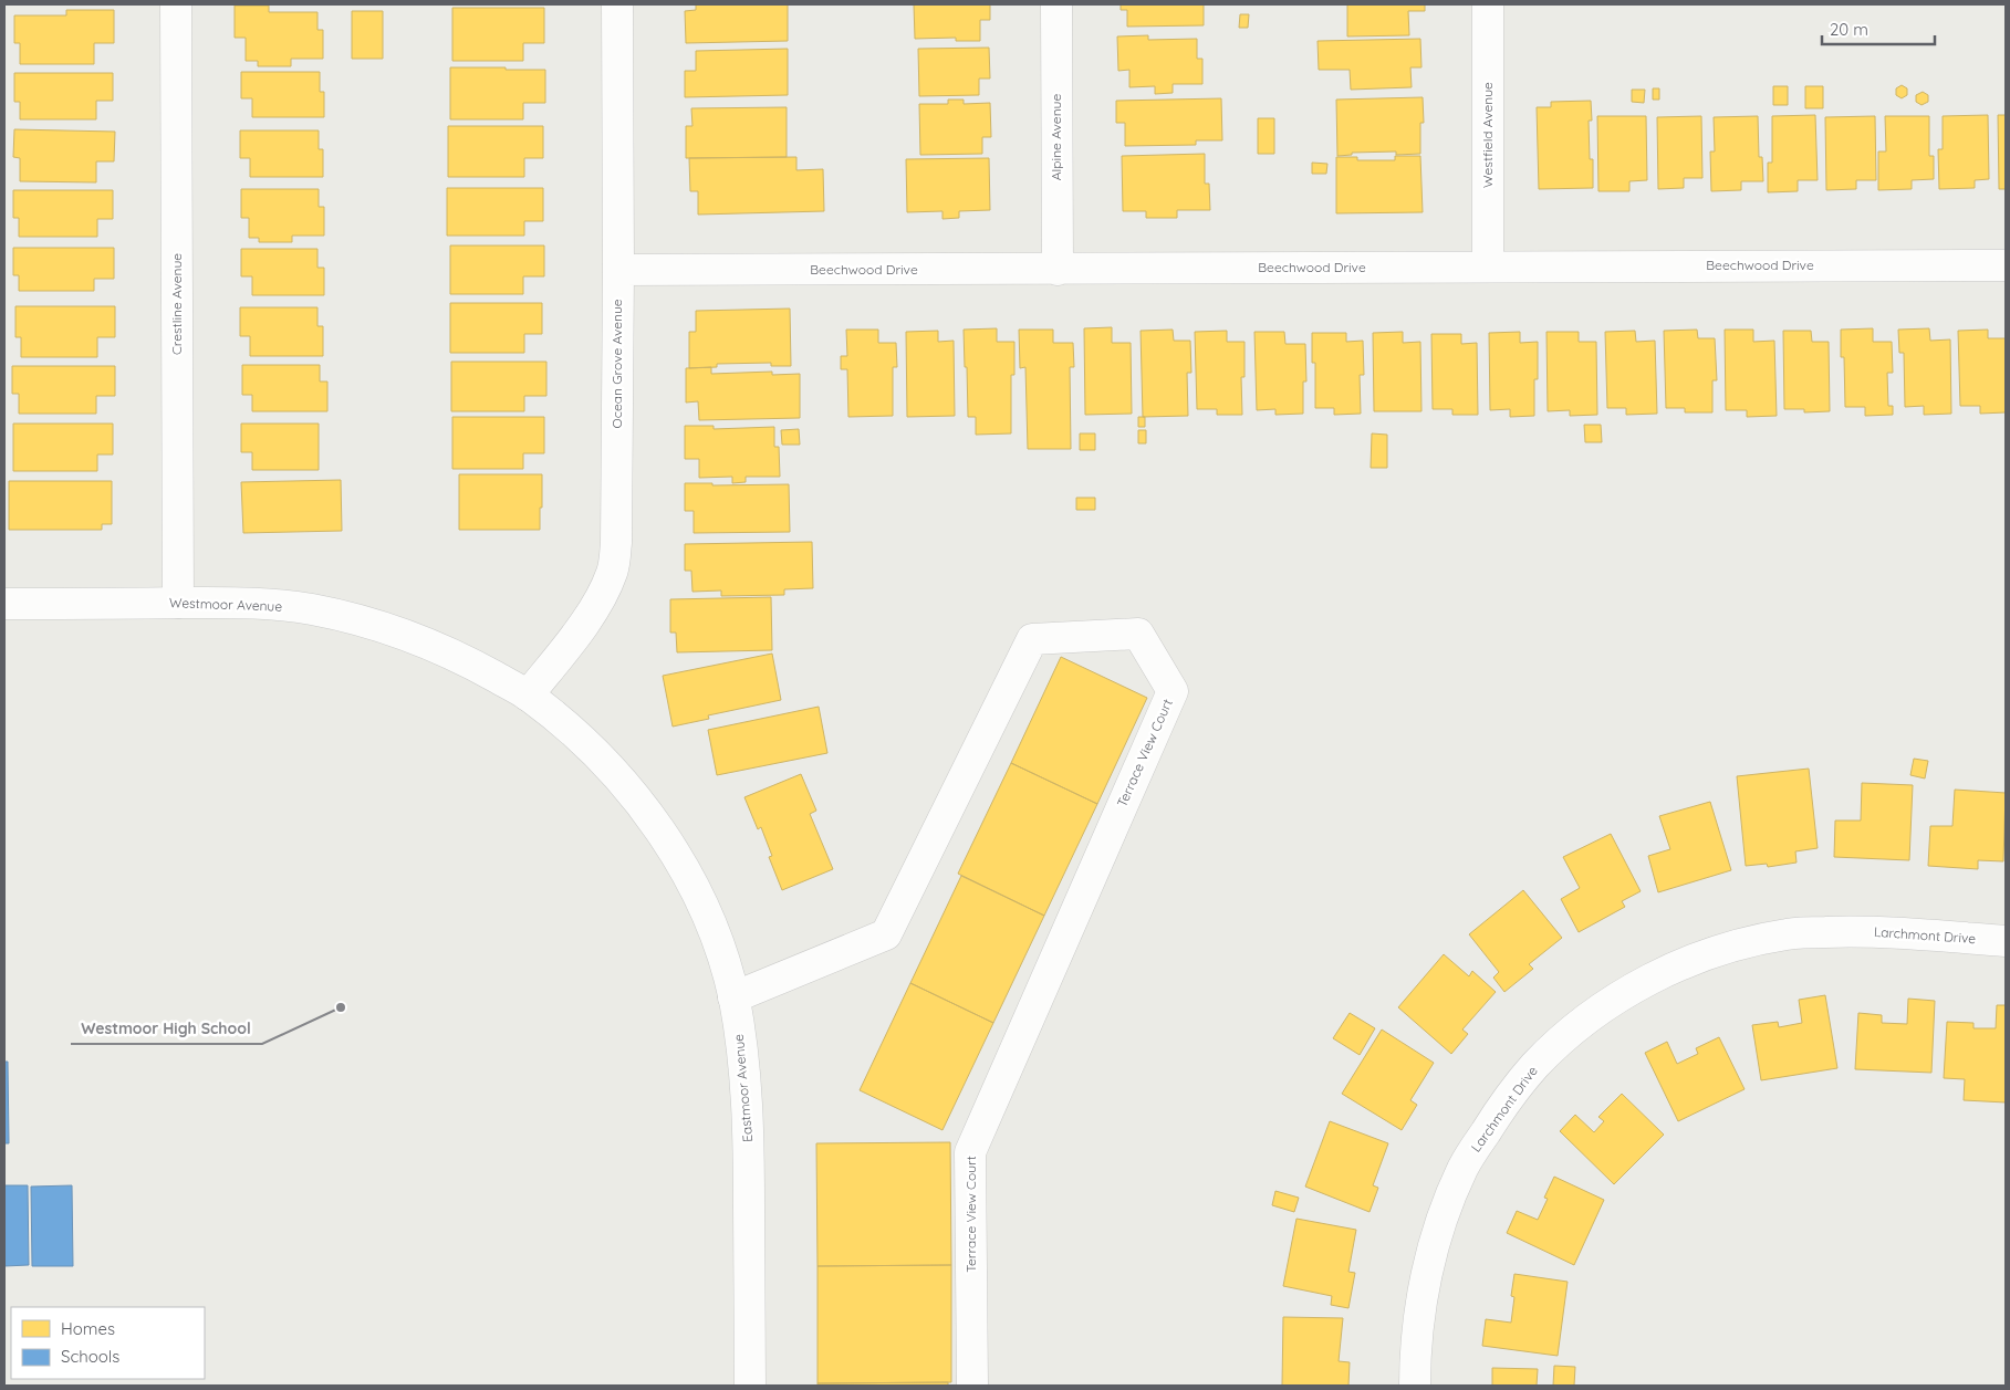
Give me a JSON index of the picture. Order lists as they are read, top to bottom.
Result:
{
  "streets": {
    "street": [
      "Westfield Avenue",
      "Alpine Avenue",
      "Beechwood Drive",
      "Crestline Avenue",
      "Ocean Grove Avenue",
      "Westmoor Avenue",
      "Terrace View Court",
      "Larchmont Drive",
      "Eastmoor Avenue"
    ]
  },
  "crossings": [
    ["Westfield Avenue", "Beechwood Drive"],
    ["Alpine Avenue", "Beechwood Drive"],
    ["Beechwood Drive", "Ocean Grove Avenue"],
    ["Crestline Avenue", "Westmoor Avenue"],
    ["Ocean Grove Avenue", "Westmoor Avenue"],
    ["Ocean Grove Avenue", "Eastmoor Avenue"],
    ["Westmoor Avenue", "Eastmoor Avenue"],
    ["Terrace View Court", "Eastmoor Avenue"]
  ],
  "places": ["Westmoor High School"],
  "legend": ["Homes", "Schools"],
  "scale_bar": "20 m"
}
